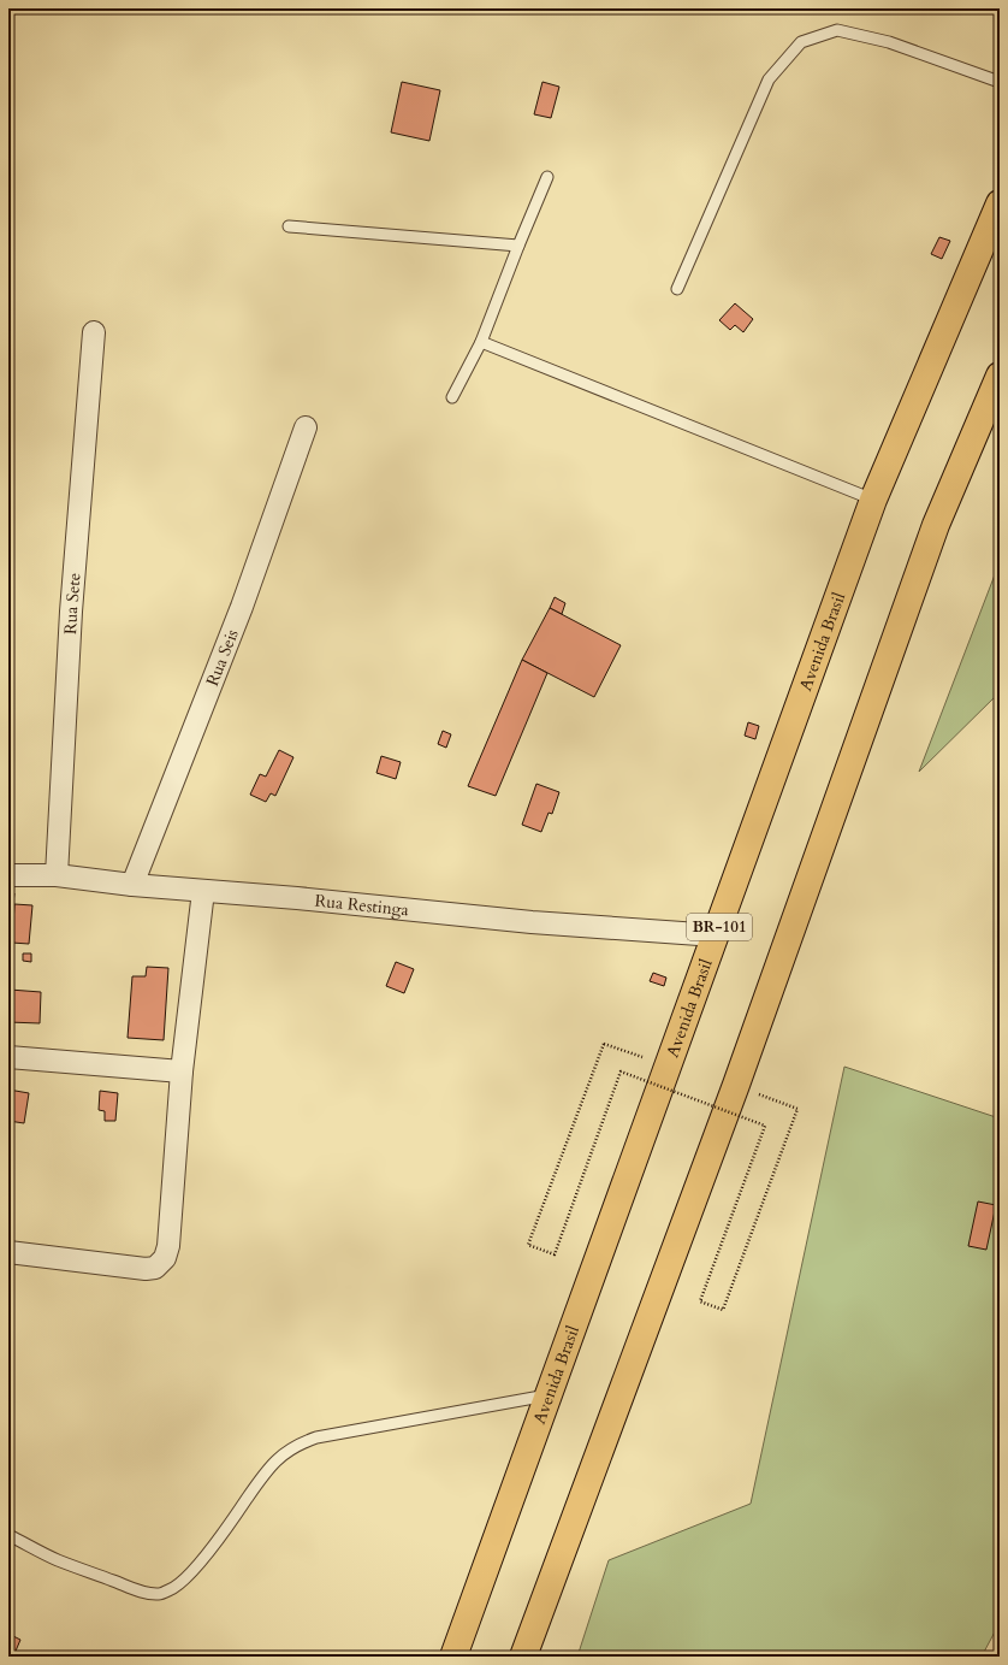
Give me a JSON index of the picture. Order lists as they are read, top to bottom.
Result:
{
  "streets": {
    "highway": ["Avenida Brasil", "BR-101"],
    "street": ["Rua Sete", "Rua Seis", "Rua Restinga"]
  },
  "crossings": [
    ["Rua Sete", "Rua Restinga"],
    ["Avenida Brasil", "Rua Restinga"],
    ["Rua Seis", "Rua Restinga"]
  ]
}
